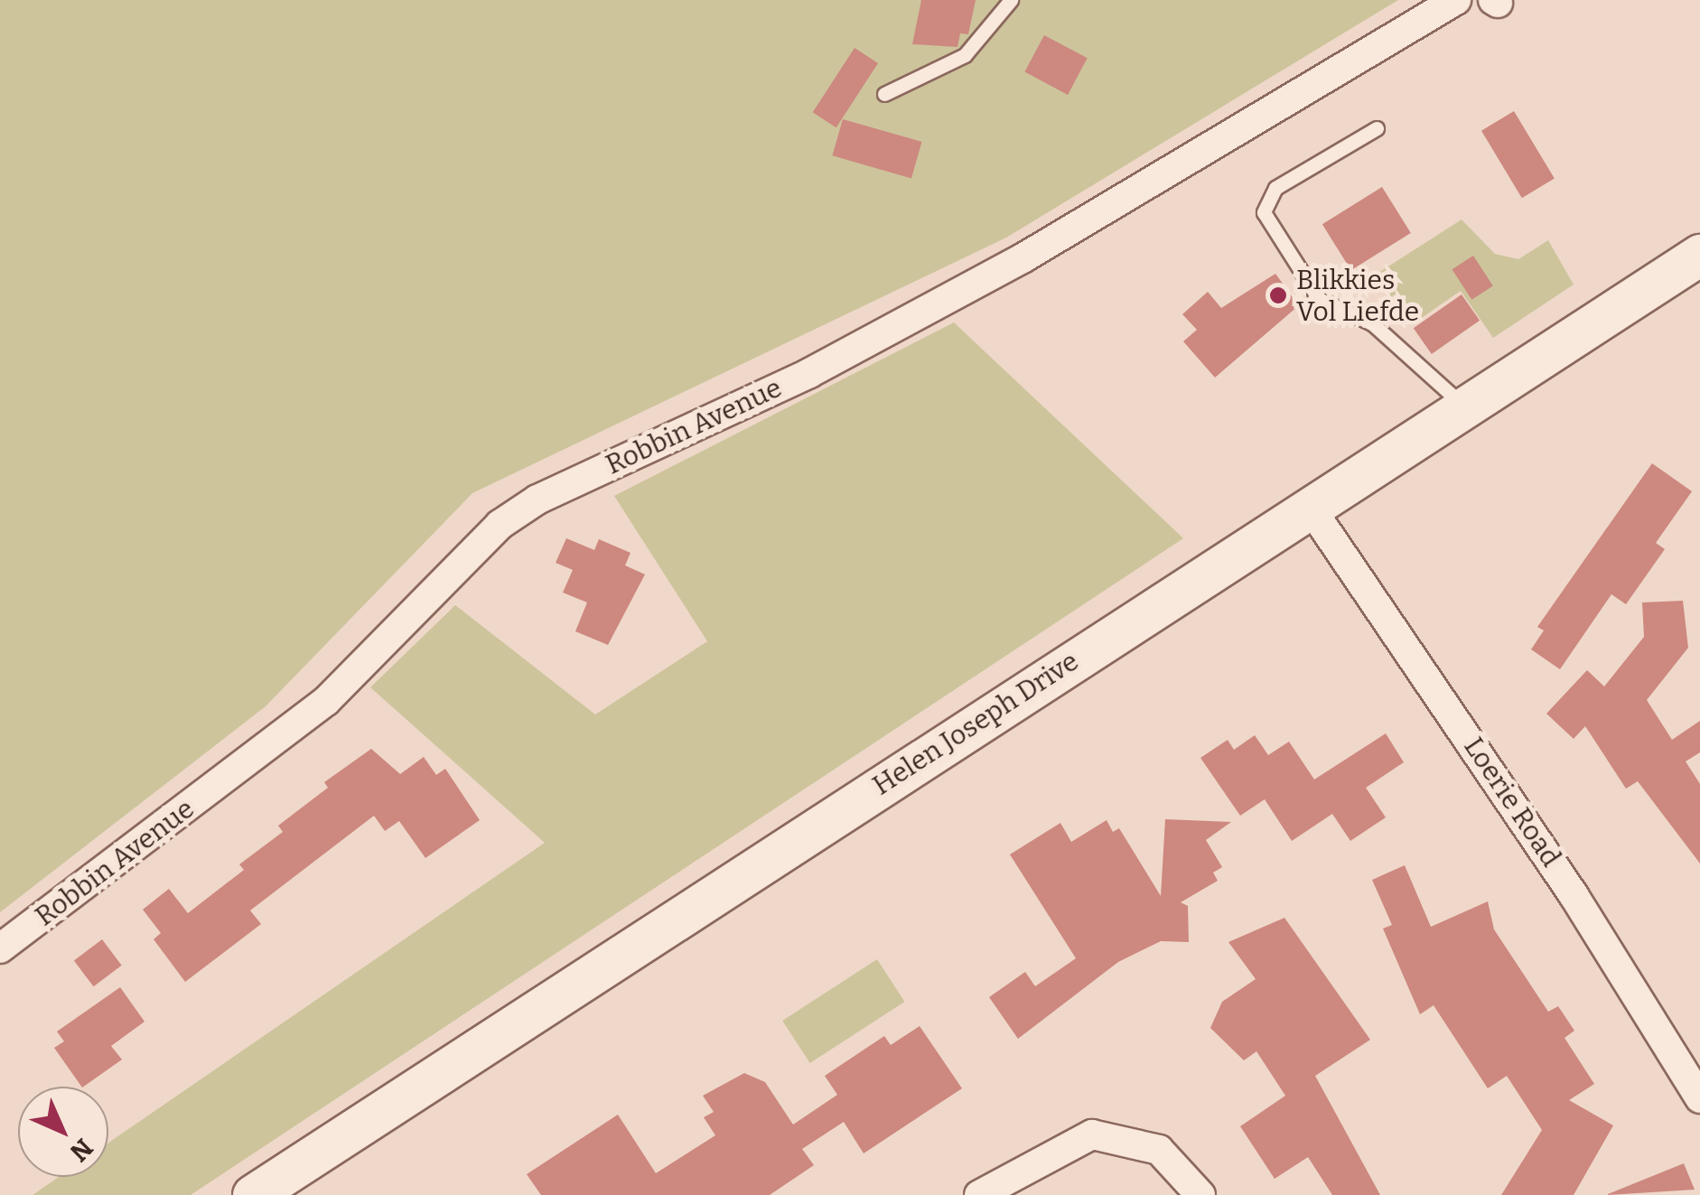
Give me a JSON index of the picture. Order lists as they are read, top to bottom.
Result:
{
  "streets": {
    "street": ["Robbin Avenue", "Helen Joseph Drive", "Loerie Road"]
  },
  "crossings": [
    ["Helen Joseph Drive", "Loerie Road"]
  ],
  "places": ["Blikkies Vol Liefde"],
  "north": "bottom right"
}
